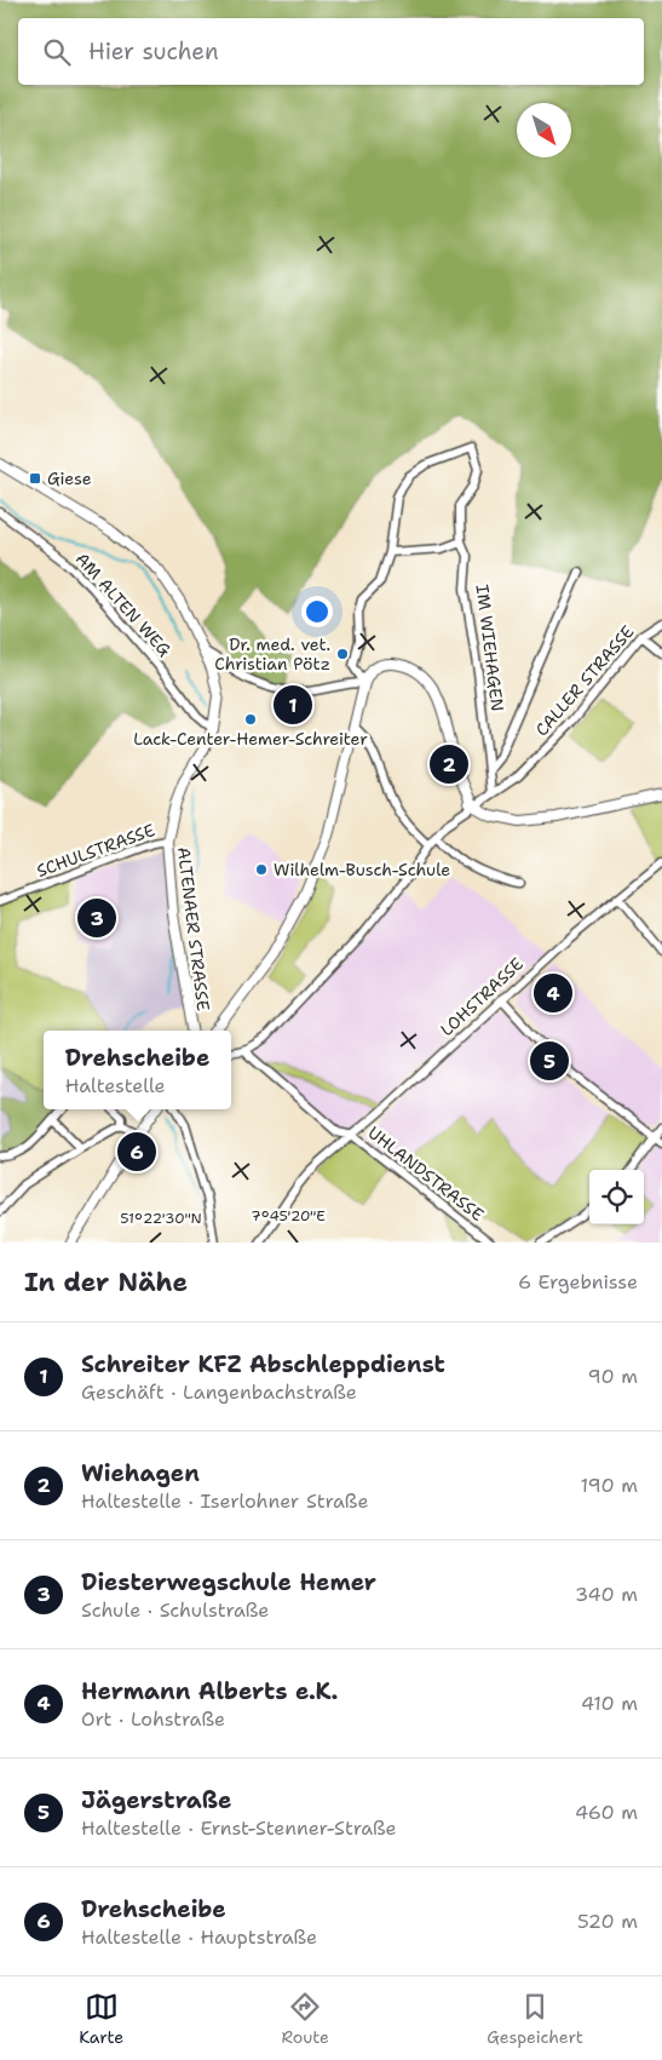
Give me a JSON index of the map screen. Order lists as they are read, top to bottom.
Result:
{
  "streets": {
    "main road": ["ALTENAER STRASSE"],
    "street": [
      "AM ALTEN WEG",
      "IM WIEHAGEN",
      "CALLER STRASSE",
      "SCHULSTRASSE",
      "LOHSTRASSE",
      "UHLANDSTRASSE"
    ]
  },
  "crossings": [
    ["AM ALTEN WEG", "ALTENAER STRASSE"],
    ["IM WIEHAGEN", "CALLER STRASSE"],
    ["CALLER STRASSE", "UHLANDSTRASSE"],
    ["SCHULSTRASSE", "ALTENAER STRASSE"],
    ["LOHSTRASSE", "UHLANDSTRASSE"]
  ],
  "places": {
    "transit": ["Giese"],
    "other": ["Dr. med. vet. Christian Pötz", "Lack-Center-Hemer-Schreiter", "Wilhelm-Busch-Schule"]
  },
  "north": "bottom right",
  "page": {
    "search": "Hier suchen",
    "pins": [
      "1",
      "2",
      "3",
      "4",
      "5",
      "6"
    ],
    "popup": ["Drehscheibe", "Haltestelle"],
    "heading": ["In der Nähe", "6 Ergebnisse"],
    "list": [
      {
        "mark": "1",
        "name": "Schreiter KFZ Abschleppdienst",
        "note": "Geschäft · Langenbachstraße",
        "value": "90 m"
      },
      {
        "mark": "2",
        "name": "Wiehagen",
        "note": "Haltestelle · Iserlohner Straße",
        "value": "190 m"
      },
      {
        "mark": "3",
        "name": "Diesterwegschule Hemer",
        "note": "Schule · Schulstraße",
        "value": "340 m"
      },
      {
        "mark": "4",
        "name": "Hermann Alberts e.K.",
        "note": "Ort · Lohstraße",
        "value": "410 m"
      },
      {
        "mark": "5",
        "name": "Jägerstraße",
        "note": "Haltestelle · Ernst-Stenner-Straße",
        "value": "460 m"
      },
      {
        "mark": "6",
        "name": "Drehscheibe",
        "note": "Haltestelle · Hauptstraße",
        "value": "520 m"
      }
    ],
    "nav": ["Karte", "Route", "Gespeichert"]
  },
  "coordinates": ["7°45'20\"E", "51°22'30\"N"]
}
